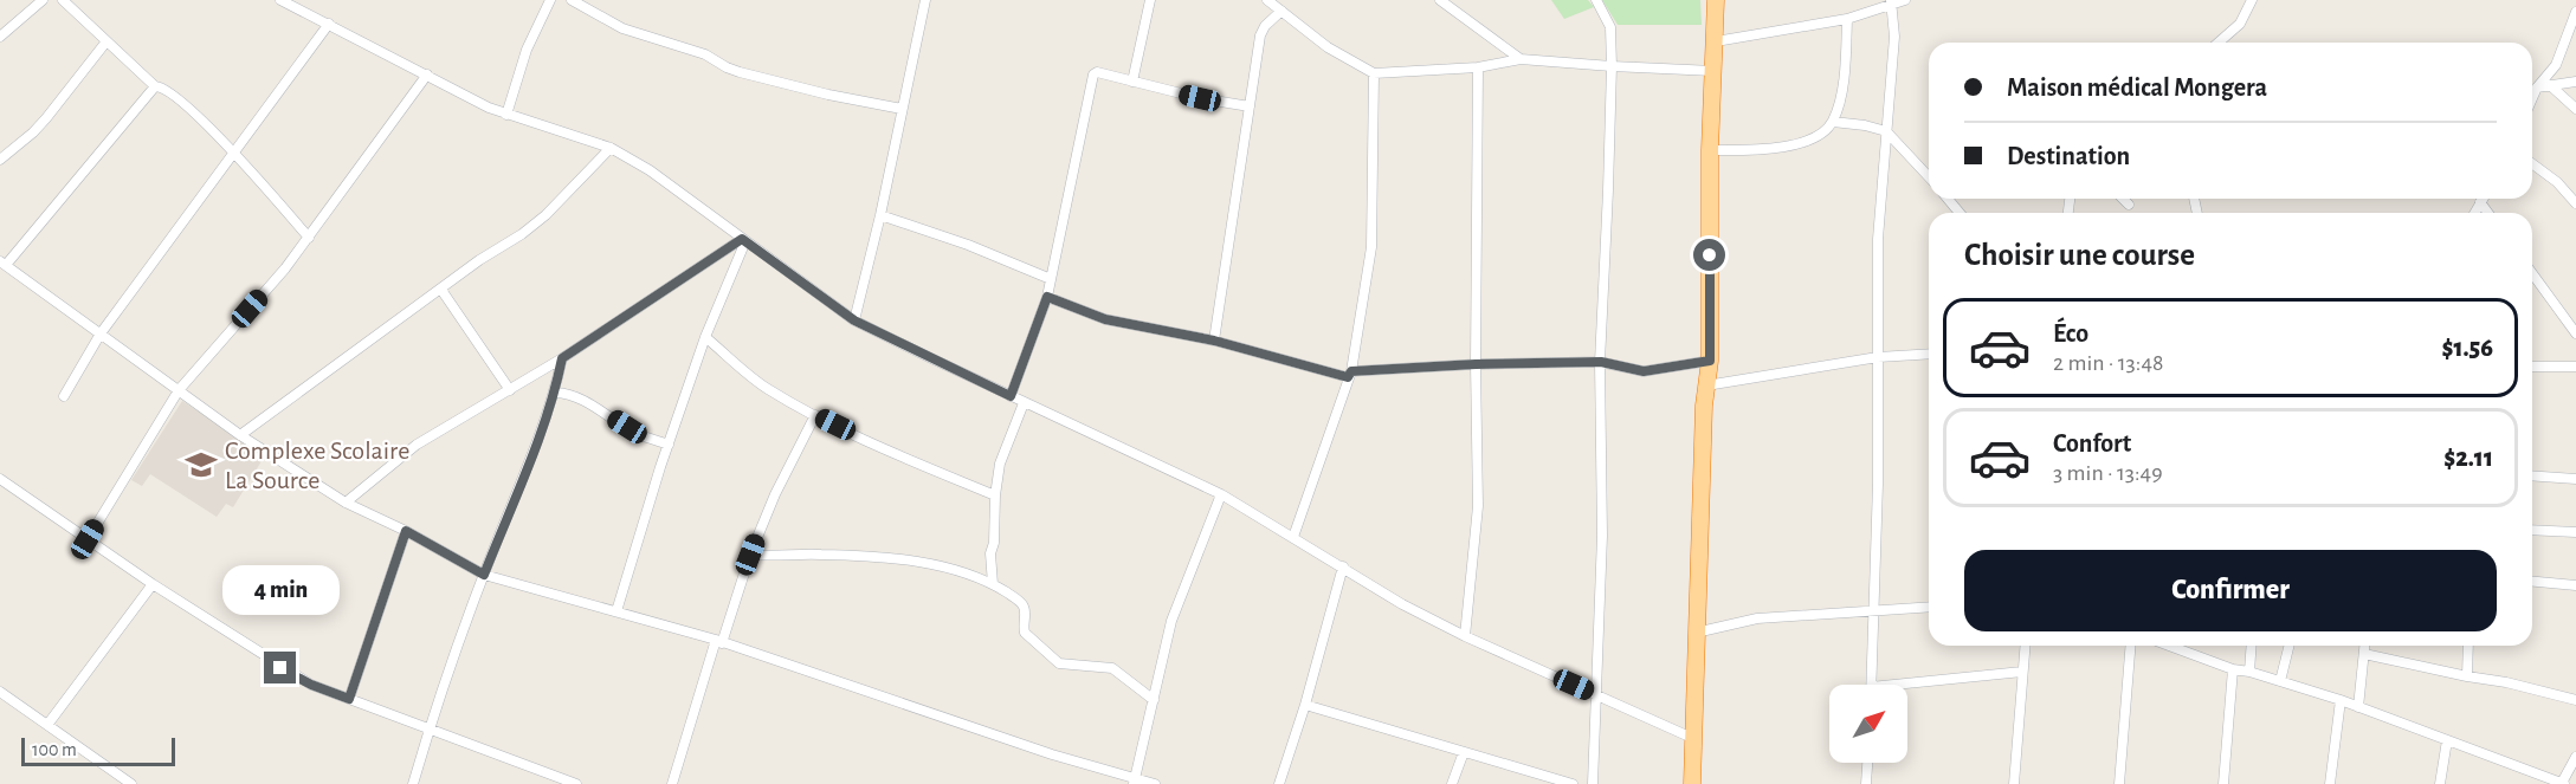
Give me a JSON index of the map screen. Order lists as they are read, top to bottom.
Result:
{
  "places": {
    "school or university": ["Complexe Scolaire La Source"]
  },
  "scale_bar": "100 m",
  "north": "top right",
  "page": {
    "banner": ["Maison médical Mongera", "Destination"],
    "heading": "Choisir une course",
    "list": [
      {
        "name": "Éco",
        "note": "2 min · 13:48",
        "value": "$1.56"
      },
      {
        "name": "Confort",
        "note": "3 min · 13:49",
        "value": "$2.11"
      }
    ],
    "buttons": "Confirmer",
    "bubble": "4 min",
    "scale": "100 m"
  }
}
